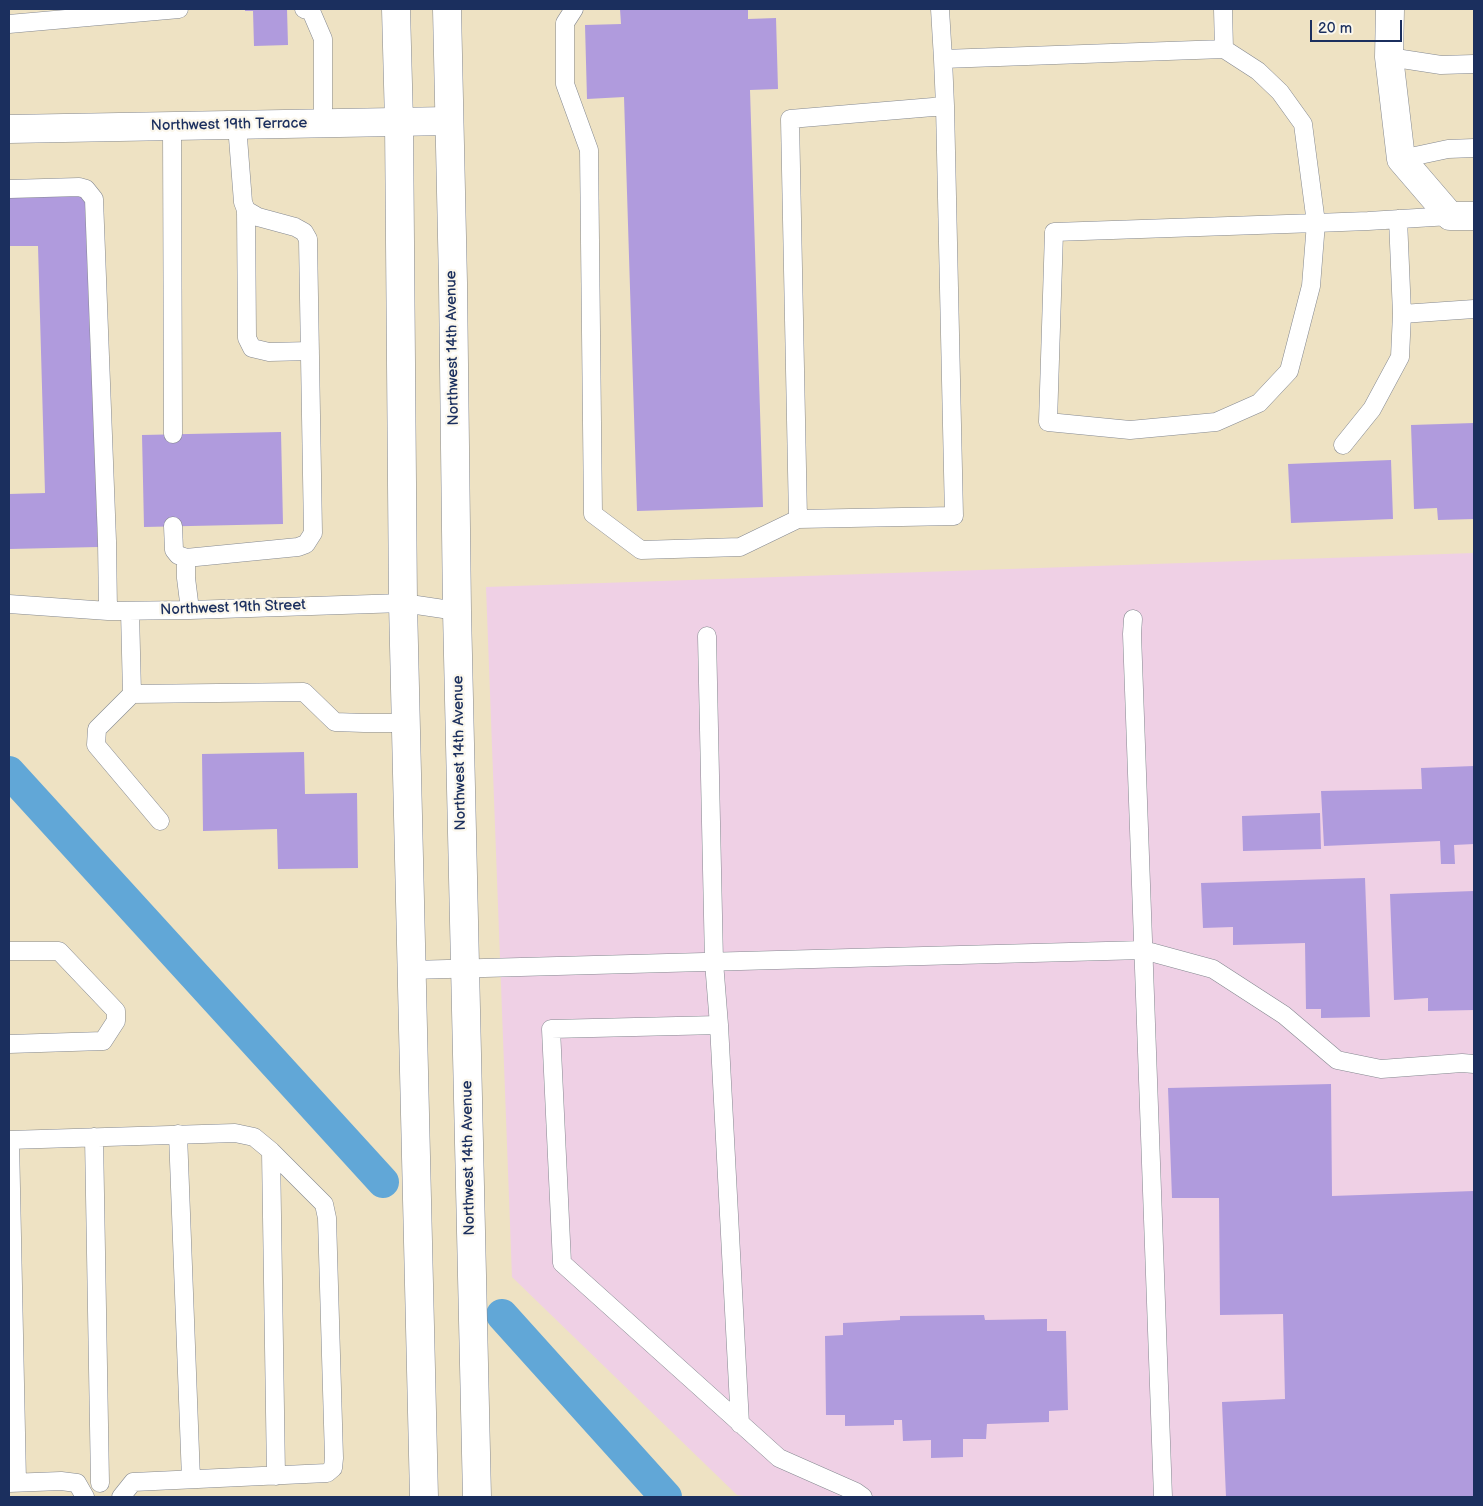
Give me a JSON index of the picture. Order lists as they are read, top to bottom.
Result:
{
  "streets": {
    "street": ["Northwest 19th Terrace", "Northwest 14th Avenue"],
    "lane": ["Northwest 19th Street"]
  },
  "crossings": [
    ["Northwest 19th Terrace", "Northwest 14th Avenue"],
    ["Northwest 14th Avenue", "Northwest 19th Street"]
  ],
  "scale_bar": "20 m"
}
